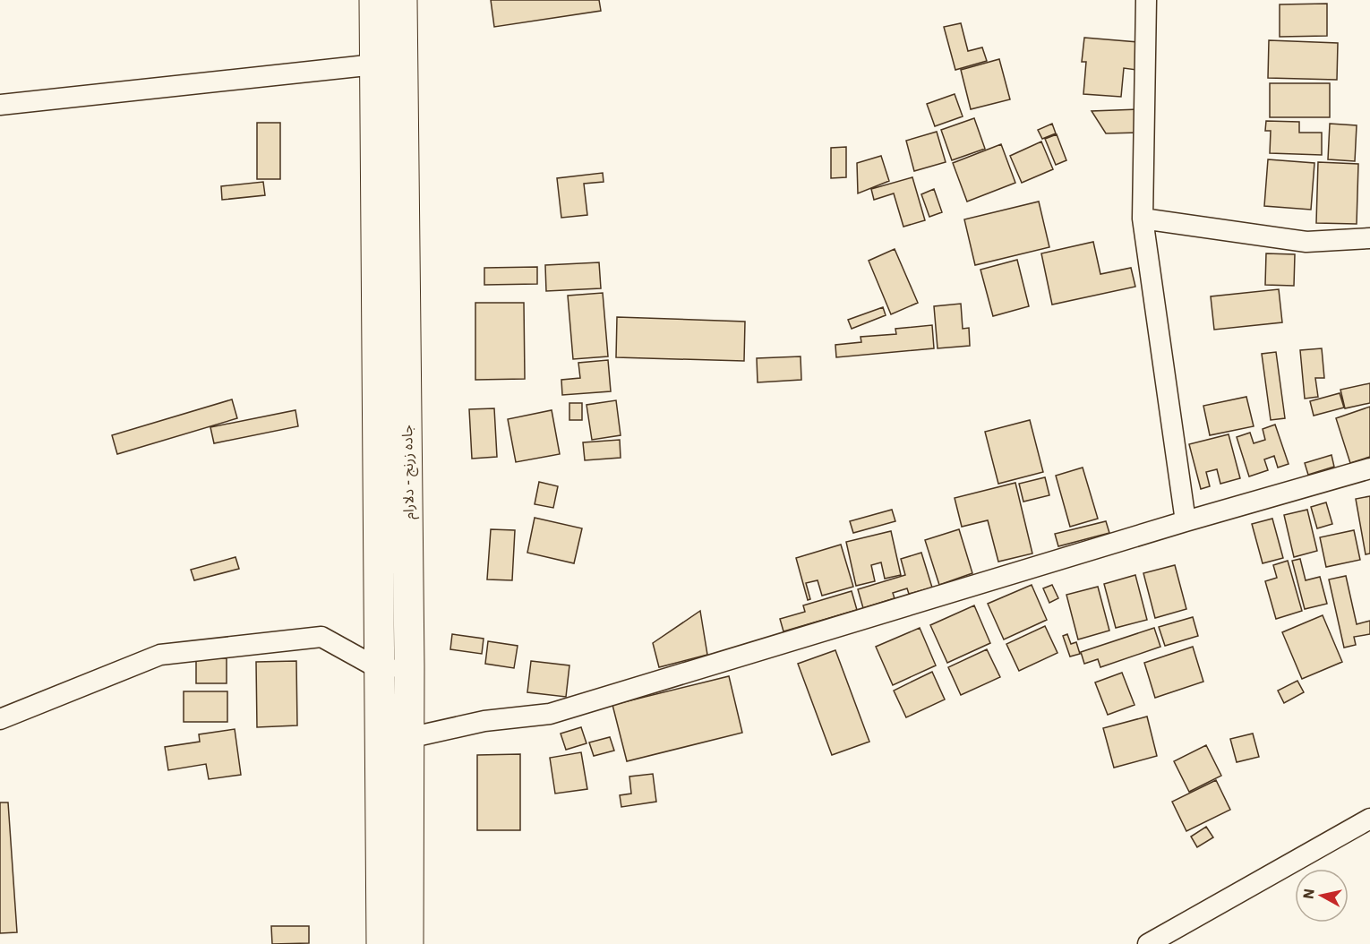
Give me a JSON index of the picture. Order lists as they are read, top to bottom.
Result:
{
  "streets": {
    "highway": ["جاده زرنج - دلارام"]
  },
  "north": "left"
}
